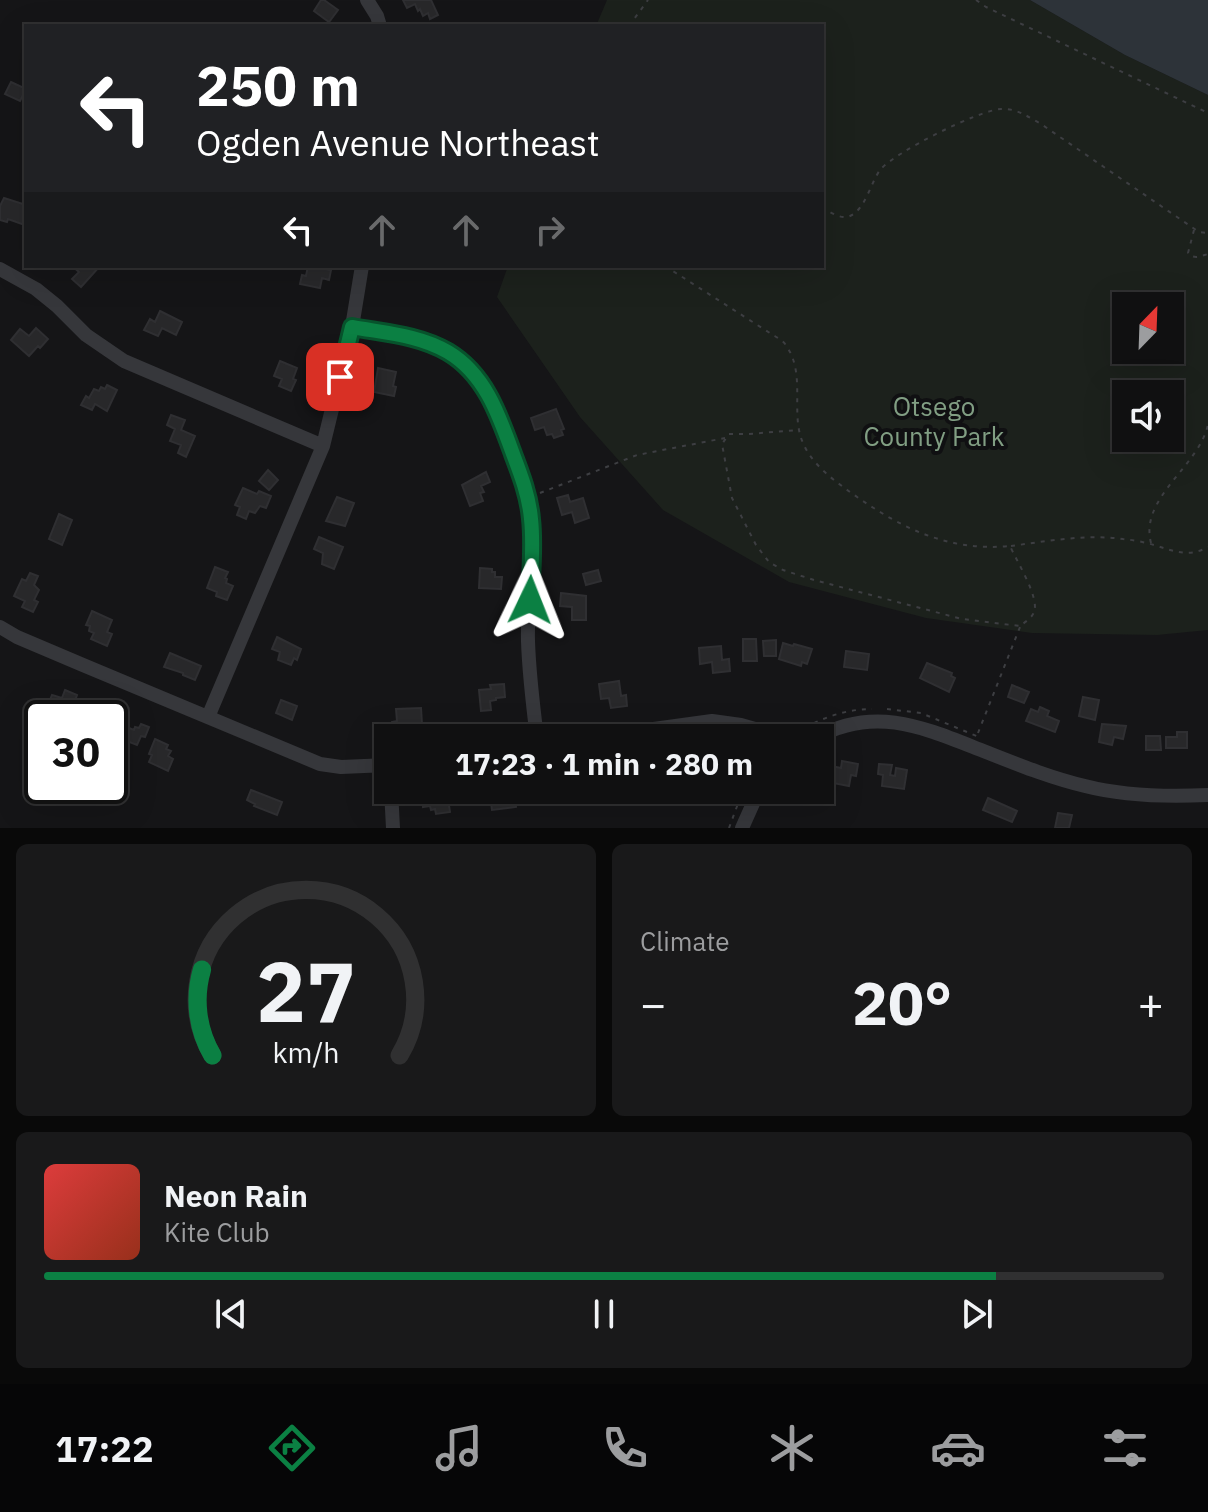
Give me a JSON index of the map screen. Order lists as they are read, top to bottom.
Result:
{
  "parks": ["Otsego County Park"],
  "north": "top right",
  "page": {
    "turn": ["250 m", "Ogden Avenue Northeast"],
    "limit": "30",
    "trip": "17:23 · 1 min · 280 m",
    "tile": "Climate",
    "heat": ["−", "20°", "+"],
    "song": ["Neon Rain", "Kite Club"],
    "tabs": "17:22",
    "gauge": ["27", "km/h"]
  }
}
